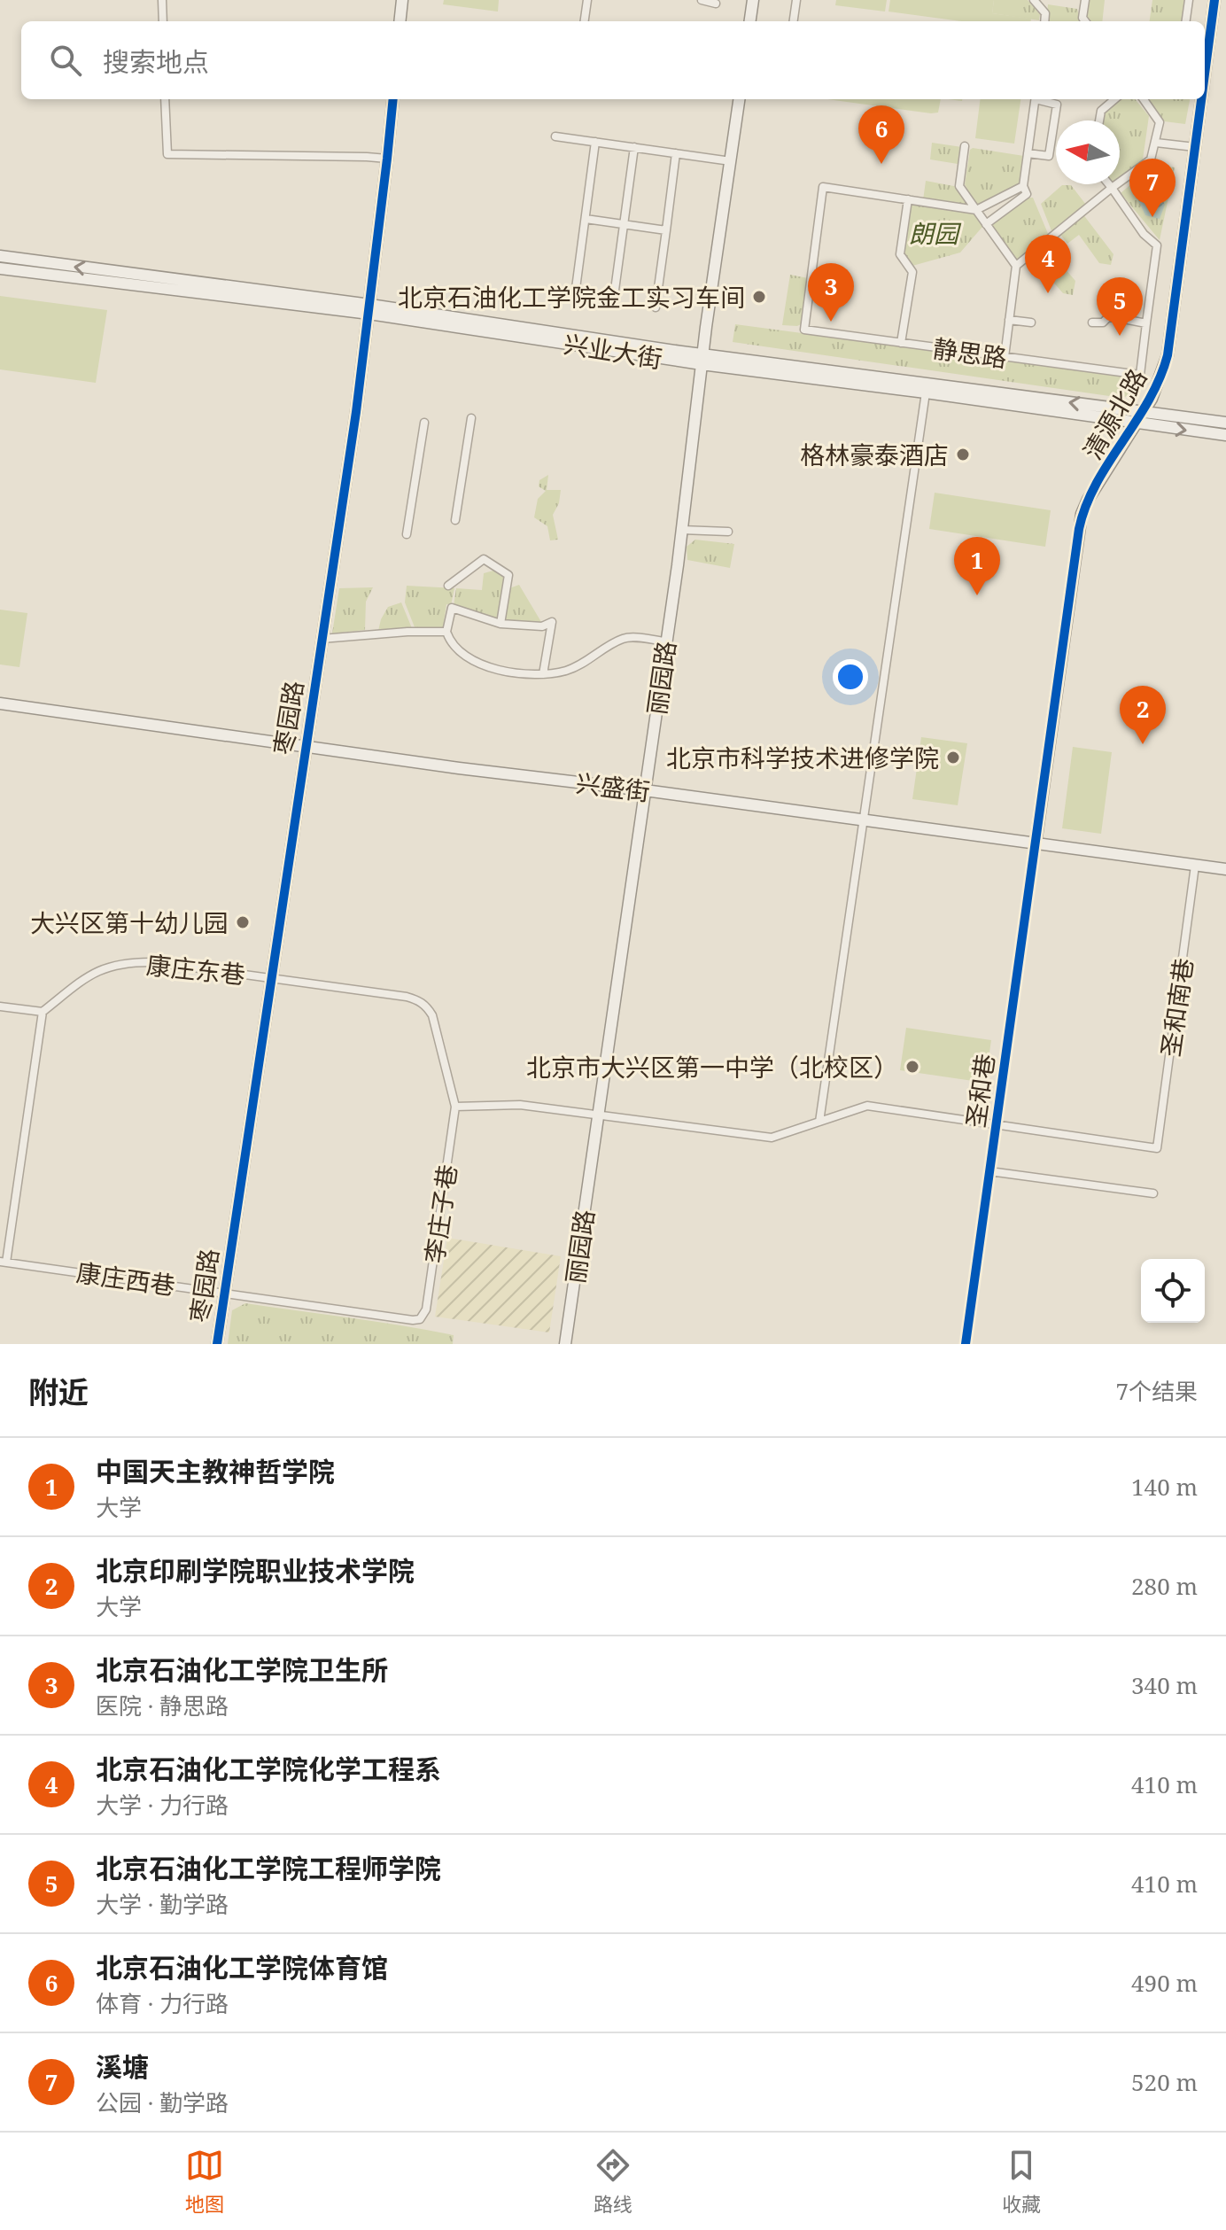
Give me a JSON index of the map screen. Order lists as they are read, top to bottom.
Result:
{
  "streets": {
    "street": [
      "兴业大街",
      "静思路",
      "清源北路",
      "丽园路",
      "枣园路",
      "兴盛街",
      "康庄东巷",
      "圣和南巷",
      "圣和巷",
      "李庄子巷",
      "康庄西巷"
    ]
  },
  "crossings": [
    ["兴业大街", "清源北路"],
    ["兴业大街", "丽园路"],
    ["兴业大街", "枣园路"],
    ["清源北路", "兴盛街"],
    ["清源北路", "圣和巷"],
    ["丽园路", "兴盛街"],
    ["枣园路", "兴盛街"],
    ["枣园路", "康庄东巷"],
    ["枣园路", "康庄西巷"],
    ["兴盛街", "圣和南巷"],
    ["兴盛街", "圣和巷"],
    ["康庄东巷", "李庄子巷"],
    ["圣和南巷", "圣和巷"],
    ["李庄子巷", "康庄西巷"]
  ],
  "parks": ["朗园"],
  "places": [
    "北京石油化工学院金工实习车间",
    "格林豪泰酒店",
    "北京市科学技术进修学院",
    "大兴区第十幼儿园",
    "北京市大兴区第一中学（北校区）"
  ],
  "north": "left",
  "page": {
    "search": "搜索地点",
    "pins": [
      "6",
      "7",
      "4",
      "3",
      "5",
      "1",
      "2"
    ],
    "heading": ["附近", "7个结果"],
    "list": [
      {
        "mark": "1",
        "name": "中国天主教神哲学院",
        "note": "大学",
        "value": "140 m"
      },
      {
        "mark": "2",
        "name": "北京印刷学院职业技术学院",
        "note": "大学",
        "value": "280 m"
      },
      {
        "mark": "3",
        "name": "北京石油化工学院卫生所",
        "note": "医院 · 静思路",
        "value": "340 m"
      },
      {
        "mark": "4",
        "name": "北京石油化工学院化学工程系",
        "note": "大学 · 力行路",
        "value": "410 m"
      },
      {
        "mark": "5",
        "name": "北京石油化工学院工程师学院",
        "note": "大学 · 勤学路",
        "value": "410 m"
      },
      {
        "mark": "6",
        "name": "北京石油化工学院体育馆",
        "note": "体育 · 力行路",
        "value": "490 m"
      },
      {
        "mark": "7",
        "name": "溪塘",
        "note": "公园 · 勤学路",
        "value": "520 m"
      }
    ],
    "nav": ["地图", "路线", "收藏"]
  }
}
